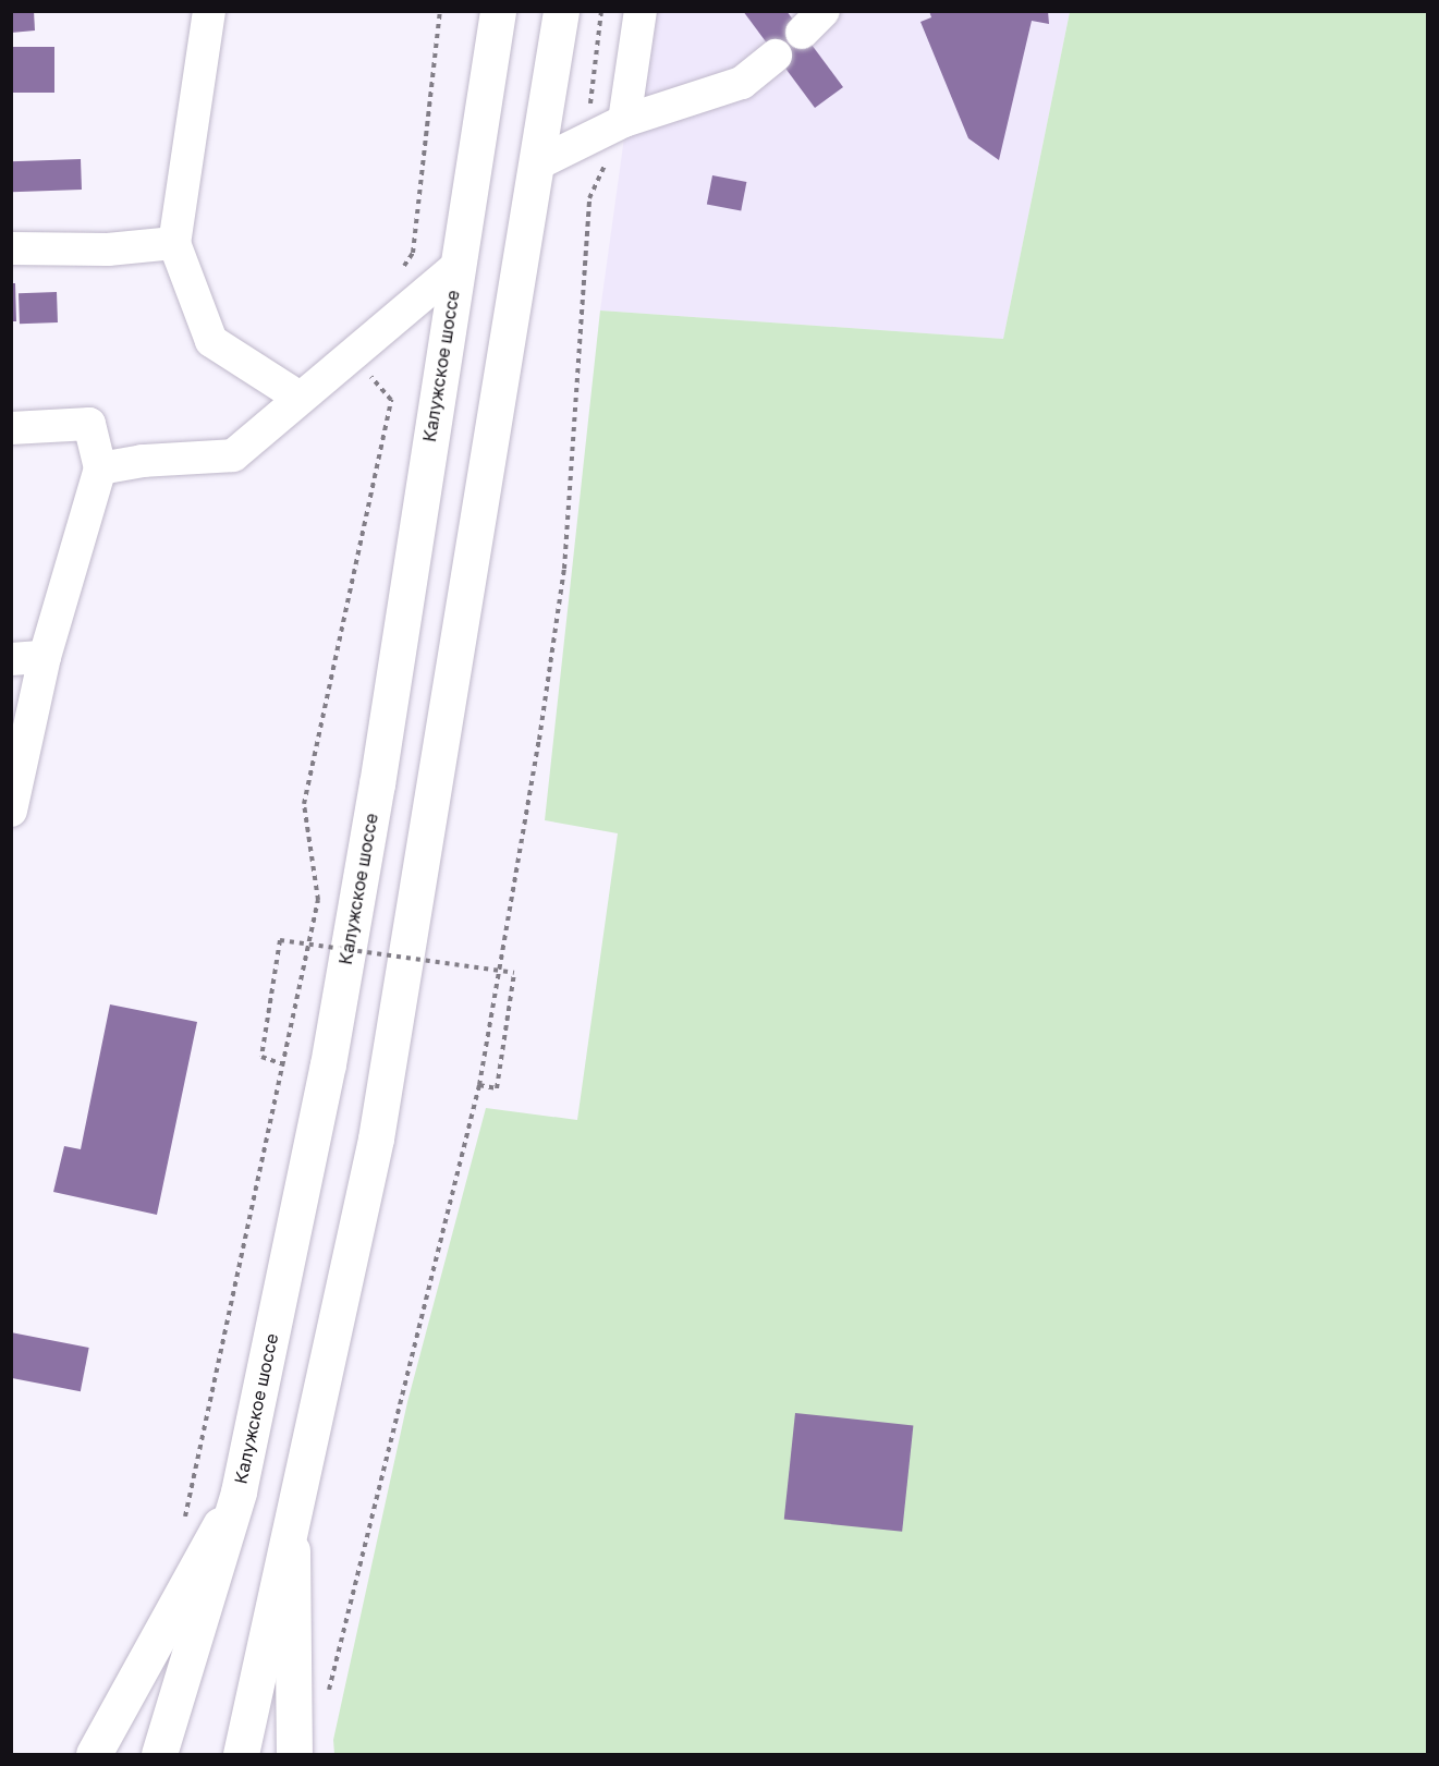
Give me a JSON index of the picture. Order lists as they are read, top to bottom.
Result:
{
  "streets": {
    "main road": ["Калужское шоссе"]
  }
}
